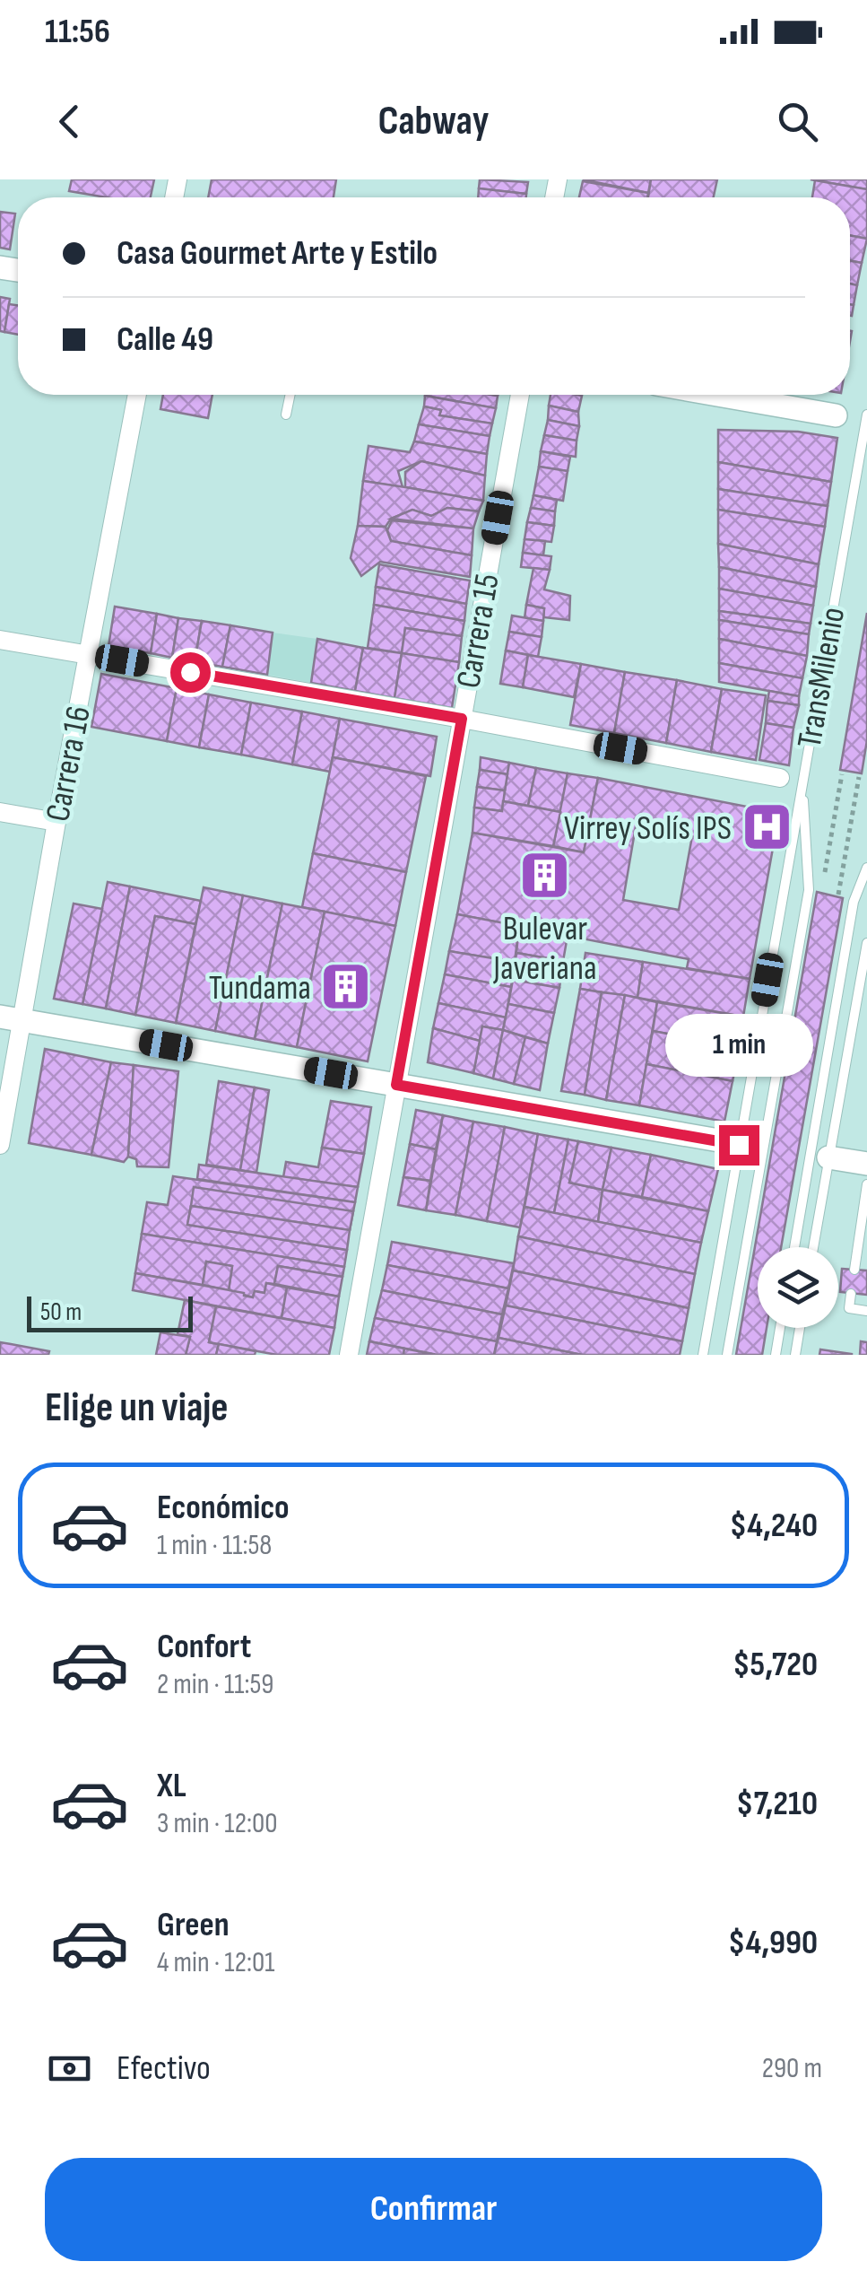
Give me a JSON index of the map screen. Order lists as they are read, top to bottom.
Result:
{
  "streets": {
    "street": ["Carrera 15", "Carrera 16"],
    "lane": ["TransMilenio"]
  },
  "places": {
    "hospital": ["Virrey Solís IPS"],
    "building": ["Bulevar Javeriana", "Tundama"]
  },
  "scale_bar": "50 m",
  "page": {
    "status": "11:56",
    "header": "Cabway",
    "banner": ["Casa Gourmet Arte y Estilo", "Calle 49"],
    "bubble": "1 min",
    "scale": "50 m",
    "heading": "Elige un viaje",
    "list": [
      {
        "name": "Económico",
        "note": "1 min · 11:58",
        "value": "$4,240"
      },
      {
        "name": "Confort",
        "note": "2 min · 11:59",
        "value": "$5,720"
      },
      {
        "name": "XL",
        "note": "3 min · 12:00",
        "value": "$7,210"
      },
      {
        "name": "Green",
        "note": "4 min · 12:01",
        "value": "$4,990"
      }
    ],
    "pay": ["Efectivo", "290 m"],
    "buttons": "Confirmar"
  }
}
